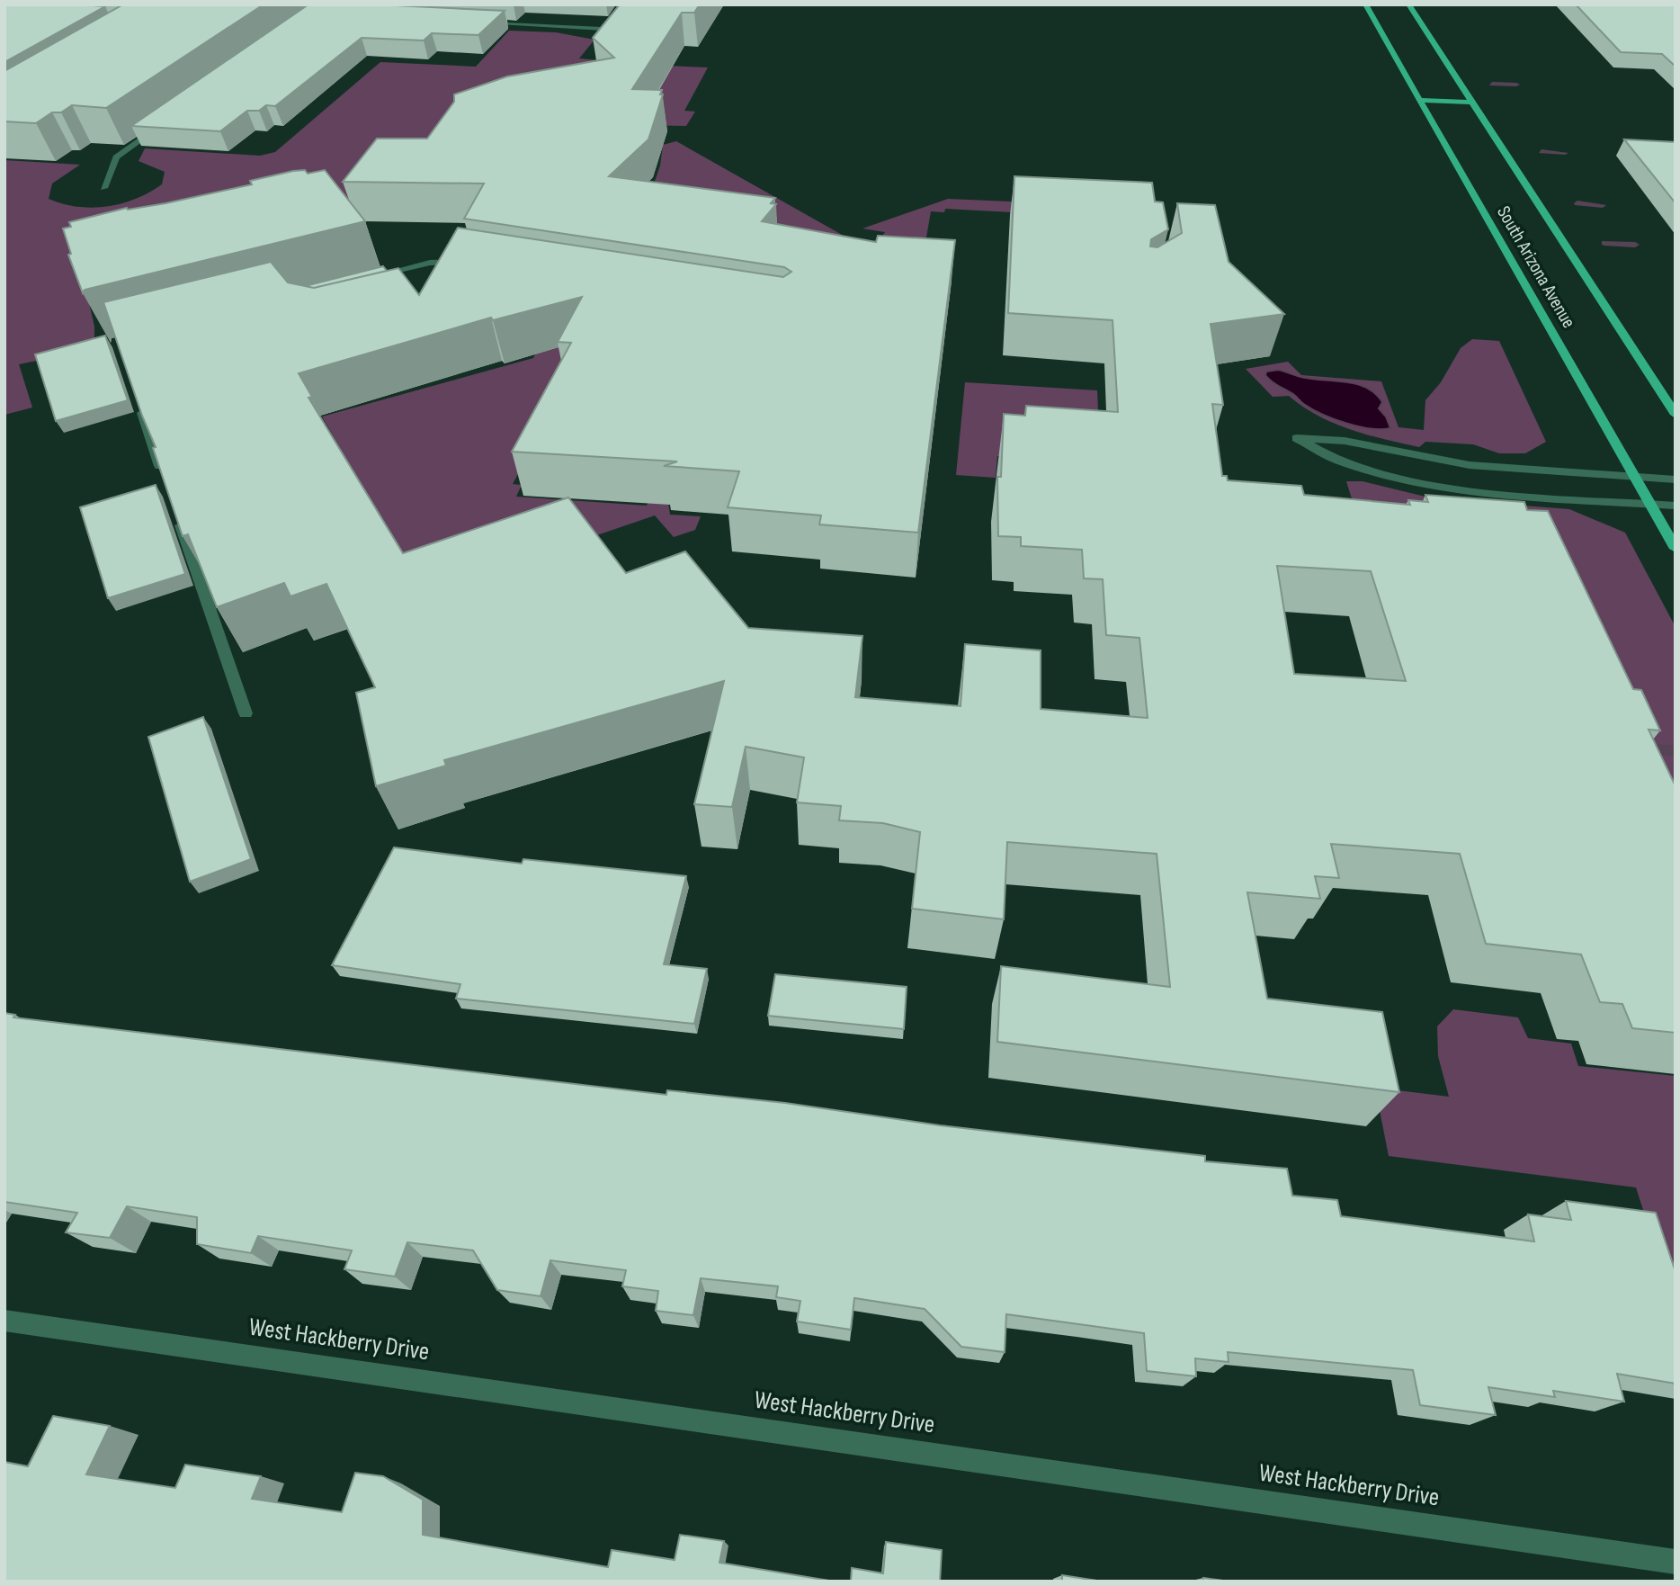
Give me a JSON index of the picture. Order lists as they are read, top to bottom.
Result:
{
  "streets": {
    "main road": ["South Arizona Avenue"],
    "street": ["West Hackberry Drive"]
  }
}
